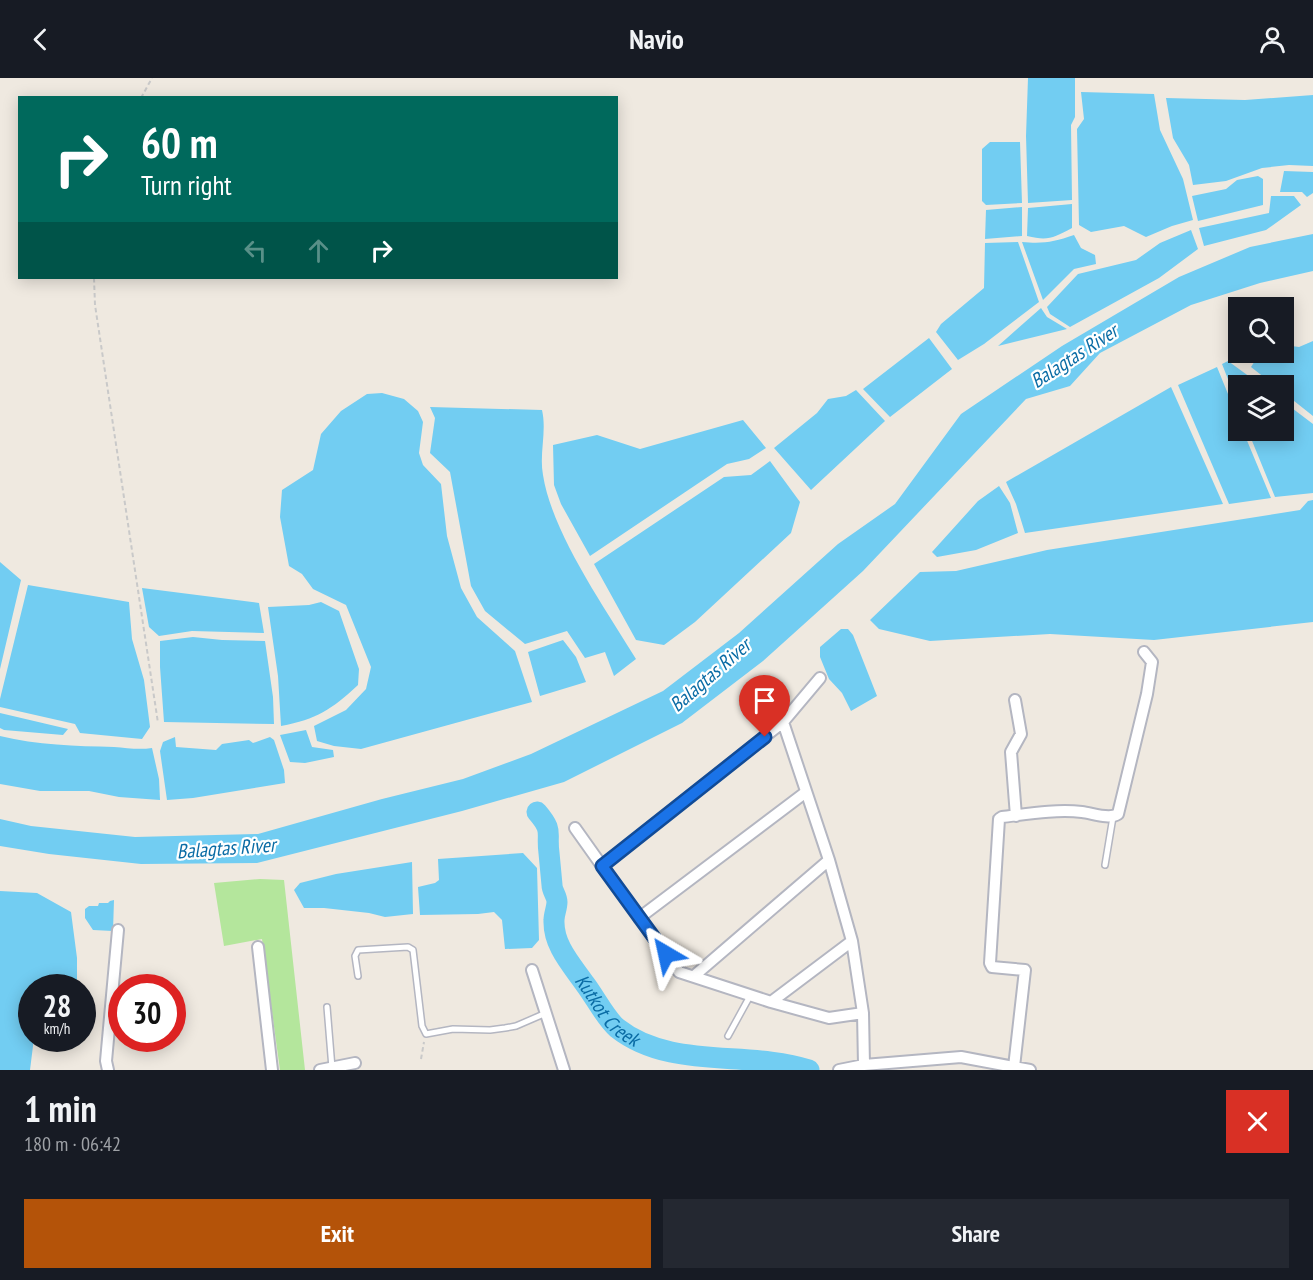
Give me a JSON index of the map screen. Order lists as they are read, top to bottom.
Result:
{
  "water": ["Balagtas River", "Kutkot Creek"],
  "page": {
    "header": "Navio",
    "turn": ["60 m", "Turn right"],
    "speed": "28 km/h",
    "limit": "30",
    "heading": ["1 min", "180 m · 06:42"],
    "buttons": ["Exit", "Share"]
  }
}
